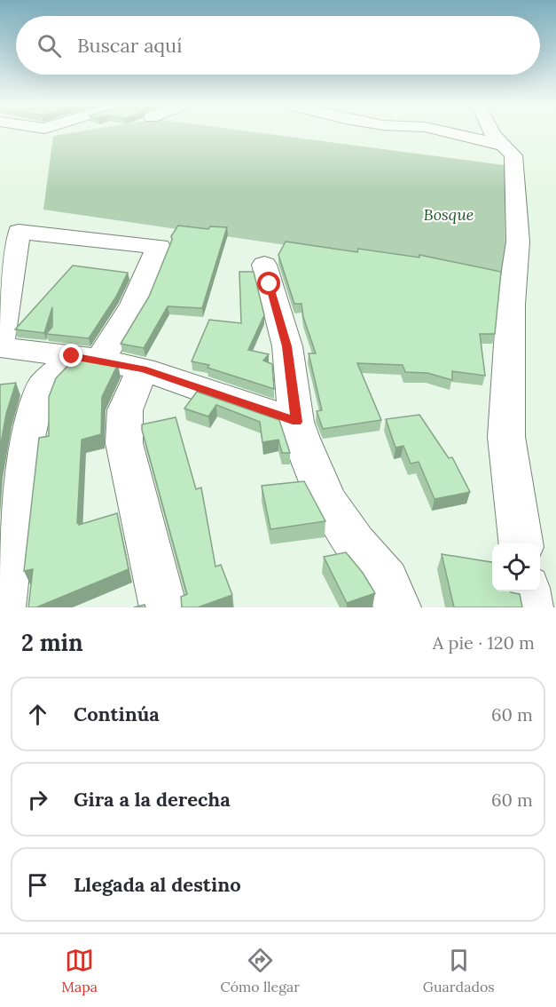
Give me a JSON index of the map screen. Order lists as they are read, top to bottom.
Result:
{
  "parks": ["Bosque"],
  "page": {
    "search": "Buscar aquí",
    "heading": ["2 min", "A pie · 120 m"],
    "list": [
      ["Continúa", "60 m"],
      ["Gira a la derecha", "60 m"],
      "Llegada al destino"
    ],
    "nav": ["Mapa", "Cómo llegar", "Guardados"]
  }
}
